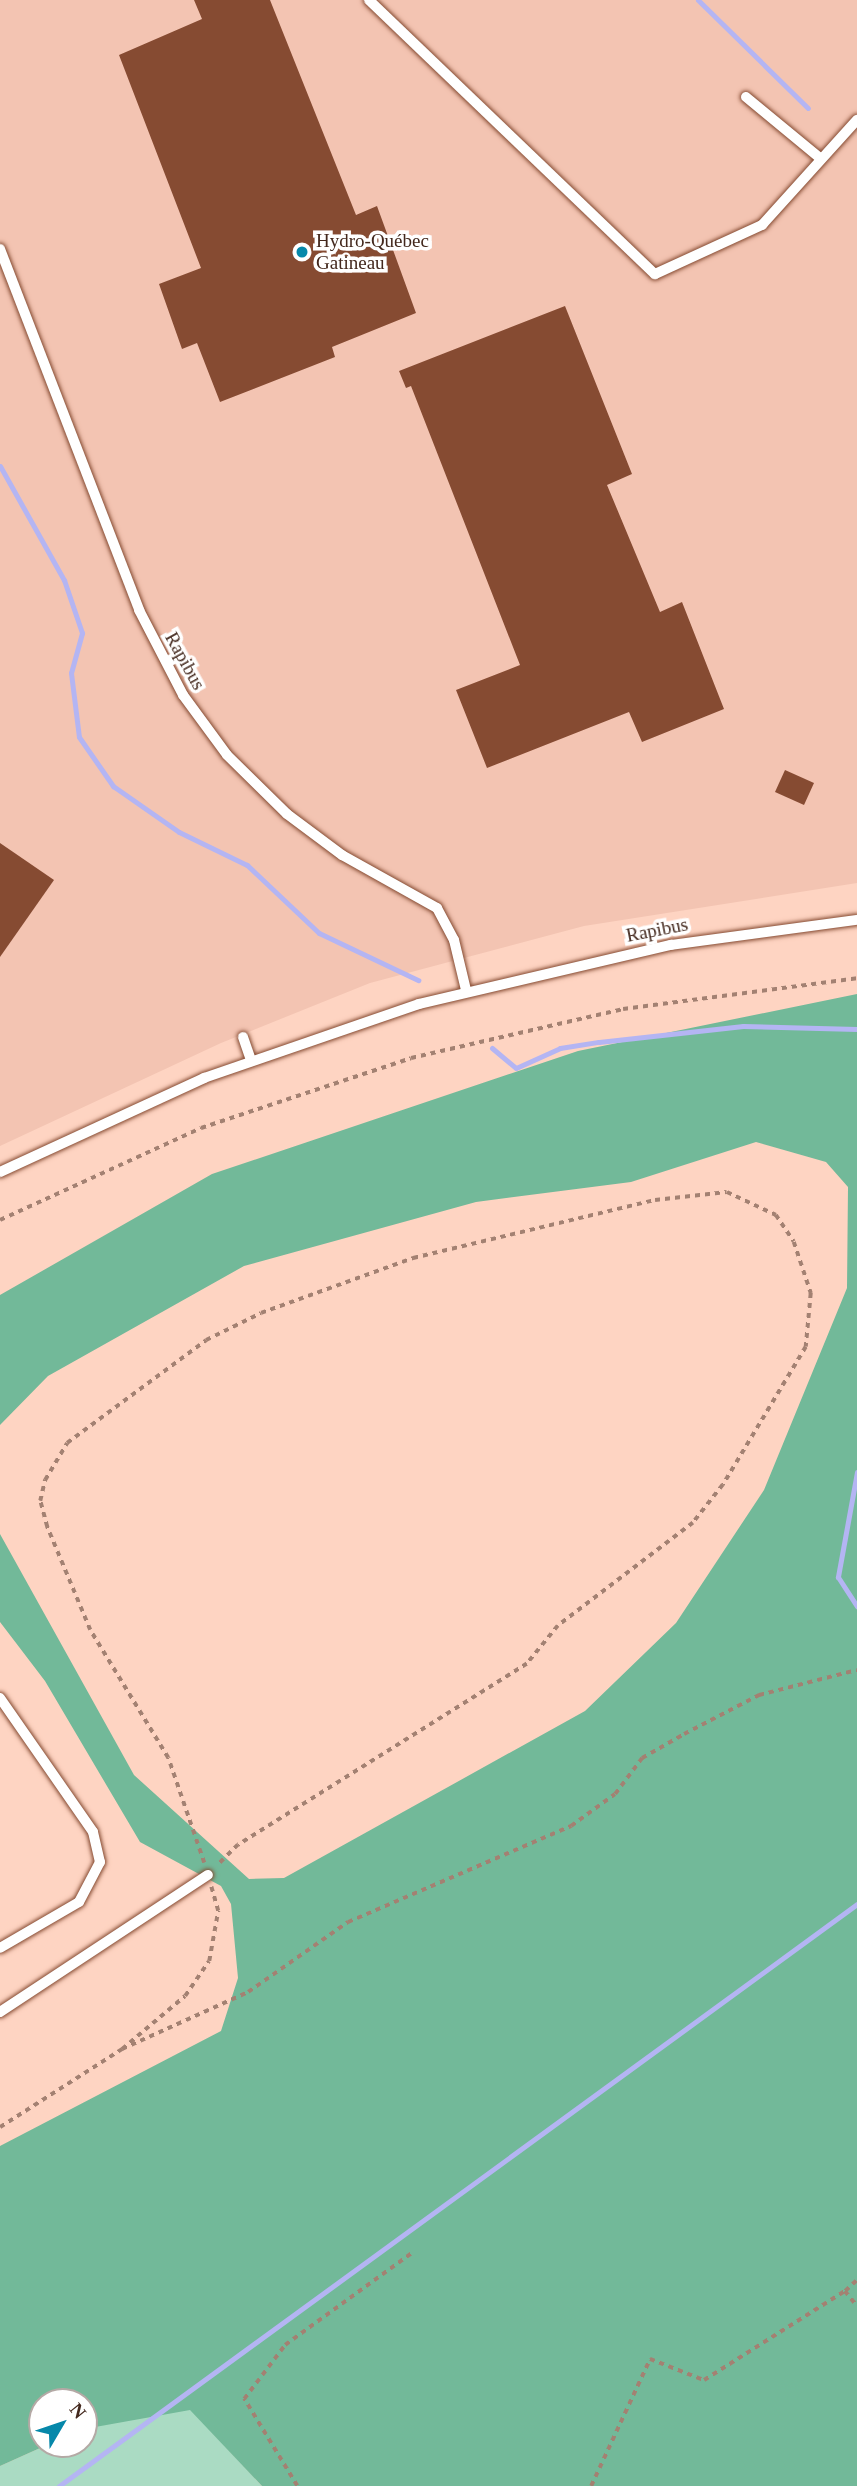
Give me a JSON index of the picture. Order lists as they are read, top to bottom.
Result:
{
  "streets": {
    "lane": ["Rapibus"]
  },
  "places": ["Hydro-Québec Gatineau"],
  "north": "top right"
}
